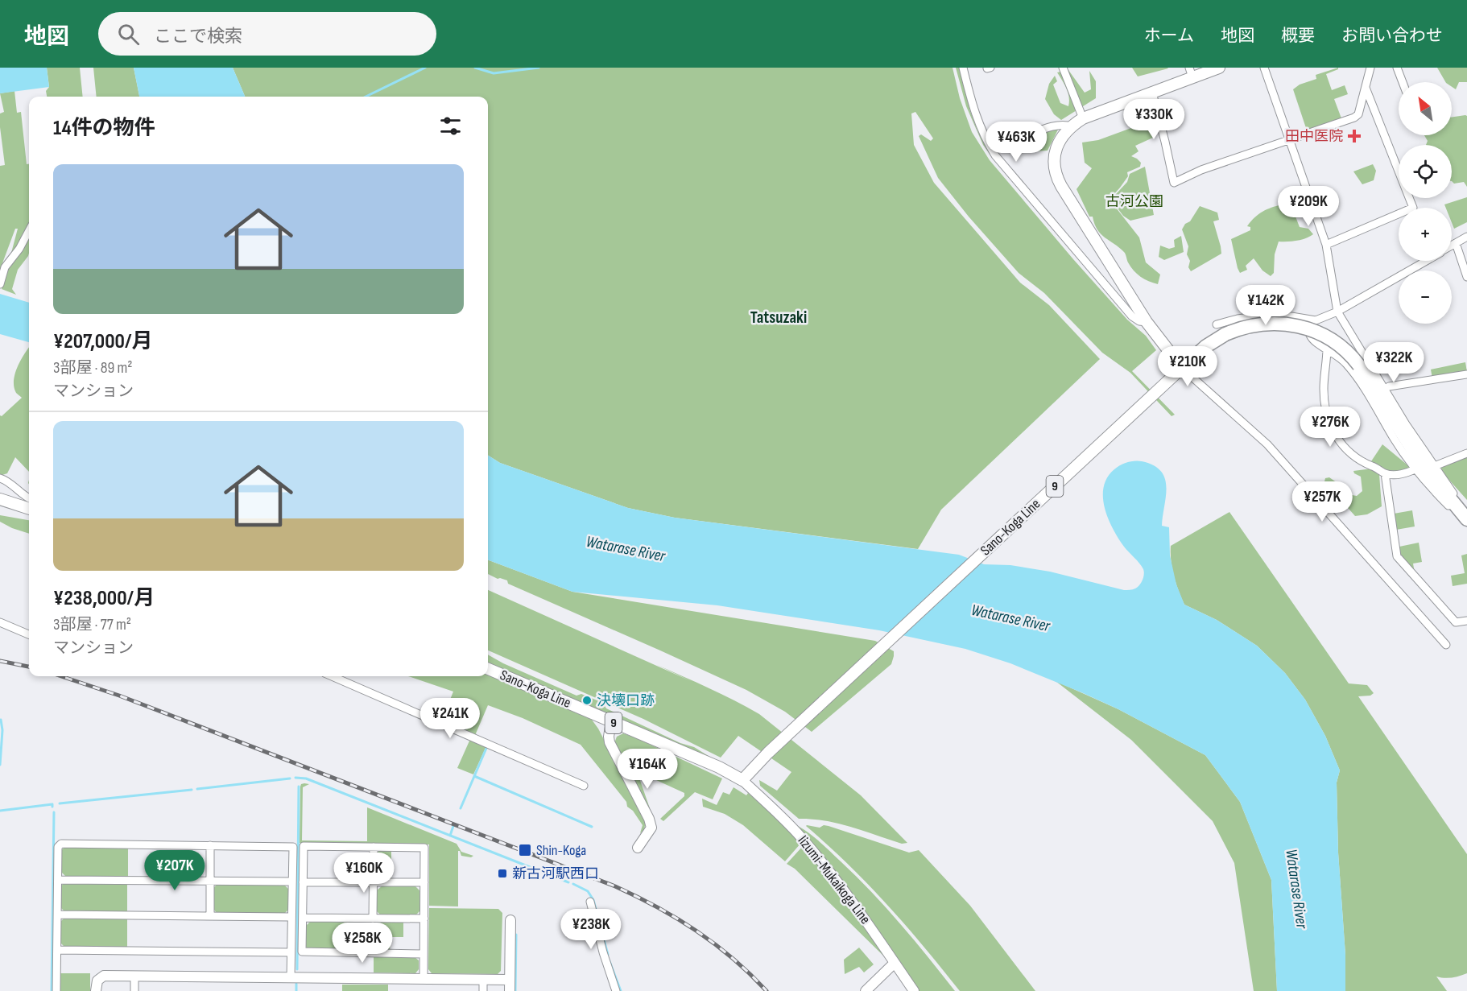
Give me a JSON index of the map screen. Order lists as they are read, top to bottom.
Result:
{
  "streets": {
    "main road": ["9", "Sano-Koga Line"],
    "street": ["Iizumi-Mukaikoga Line"]
  },
  "crossings": [
    ["Sano-Koga Line", "Iizumi-Mukaikoga Line"]
  ],
  "districts": ["Tatsuzaki"],
  "water": ["Watarase River"],
  "parks": ["古河公園"],
  "places": {
    "health": ["田中医院"],
    "other": ["決壊口跡"],
    "transit": ["Shin-Koga", "新古河駅西口"]
  },
  "north": "top left",
  "page": {
    "header": "地図",
    "search": "ここで検索",
    "nav": [
      "ホーム",
      "地図",
      "概要",
      "お問い合わせ"
    ],
    "map_buttons": ["+", "−"],
    "heading": "14件の物件",
    "price": [
      "¥330K",
      "¥463K",
      "¥209K",
      "¥142K",
      "¥322K",
      "¥210K",
      "¥276K",
      "¥257K",
      "¥241K",
      "¥164K",
      "¥207K",
      "¥160K",
      "¥238K",
      "¥258K"
    ],
    "list": [
      {
        "name": "¥207,000/月",
        "note": "3部屋 · 89 m² · マンション"
      },
      {
        "name": "¥238,000/月",
        "note": "3部屋 · 77 m² · マンション"
      }
    ]
  }
}
